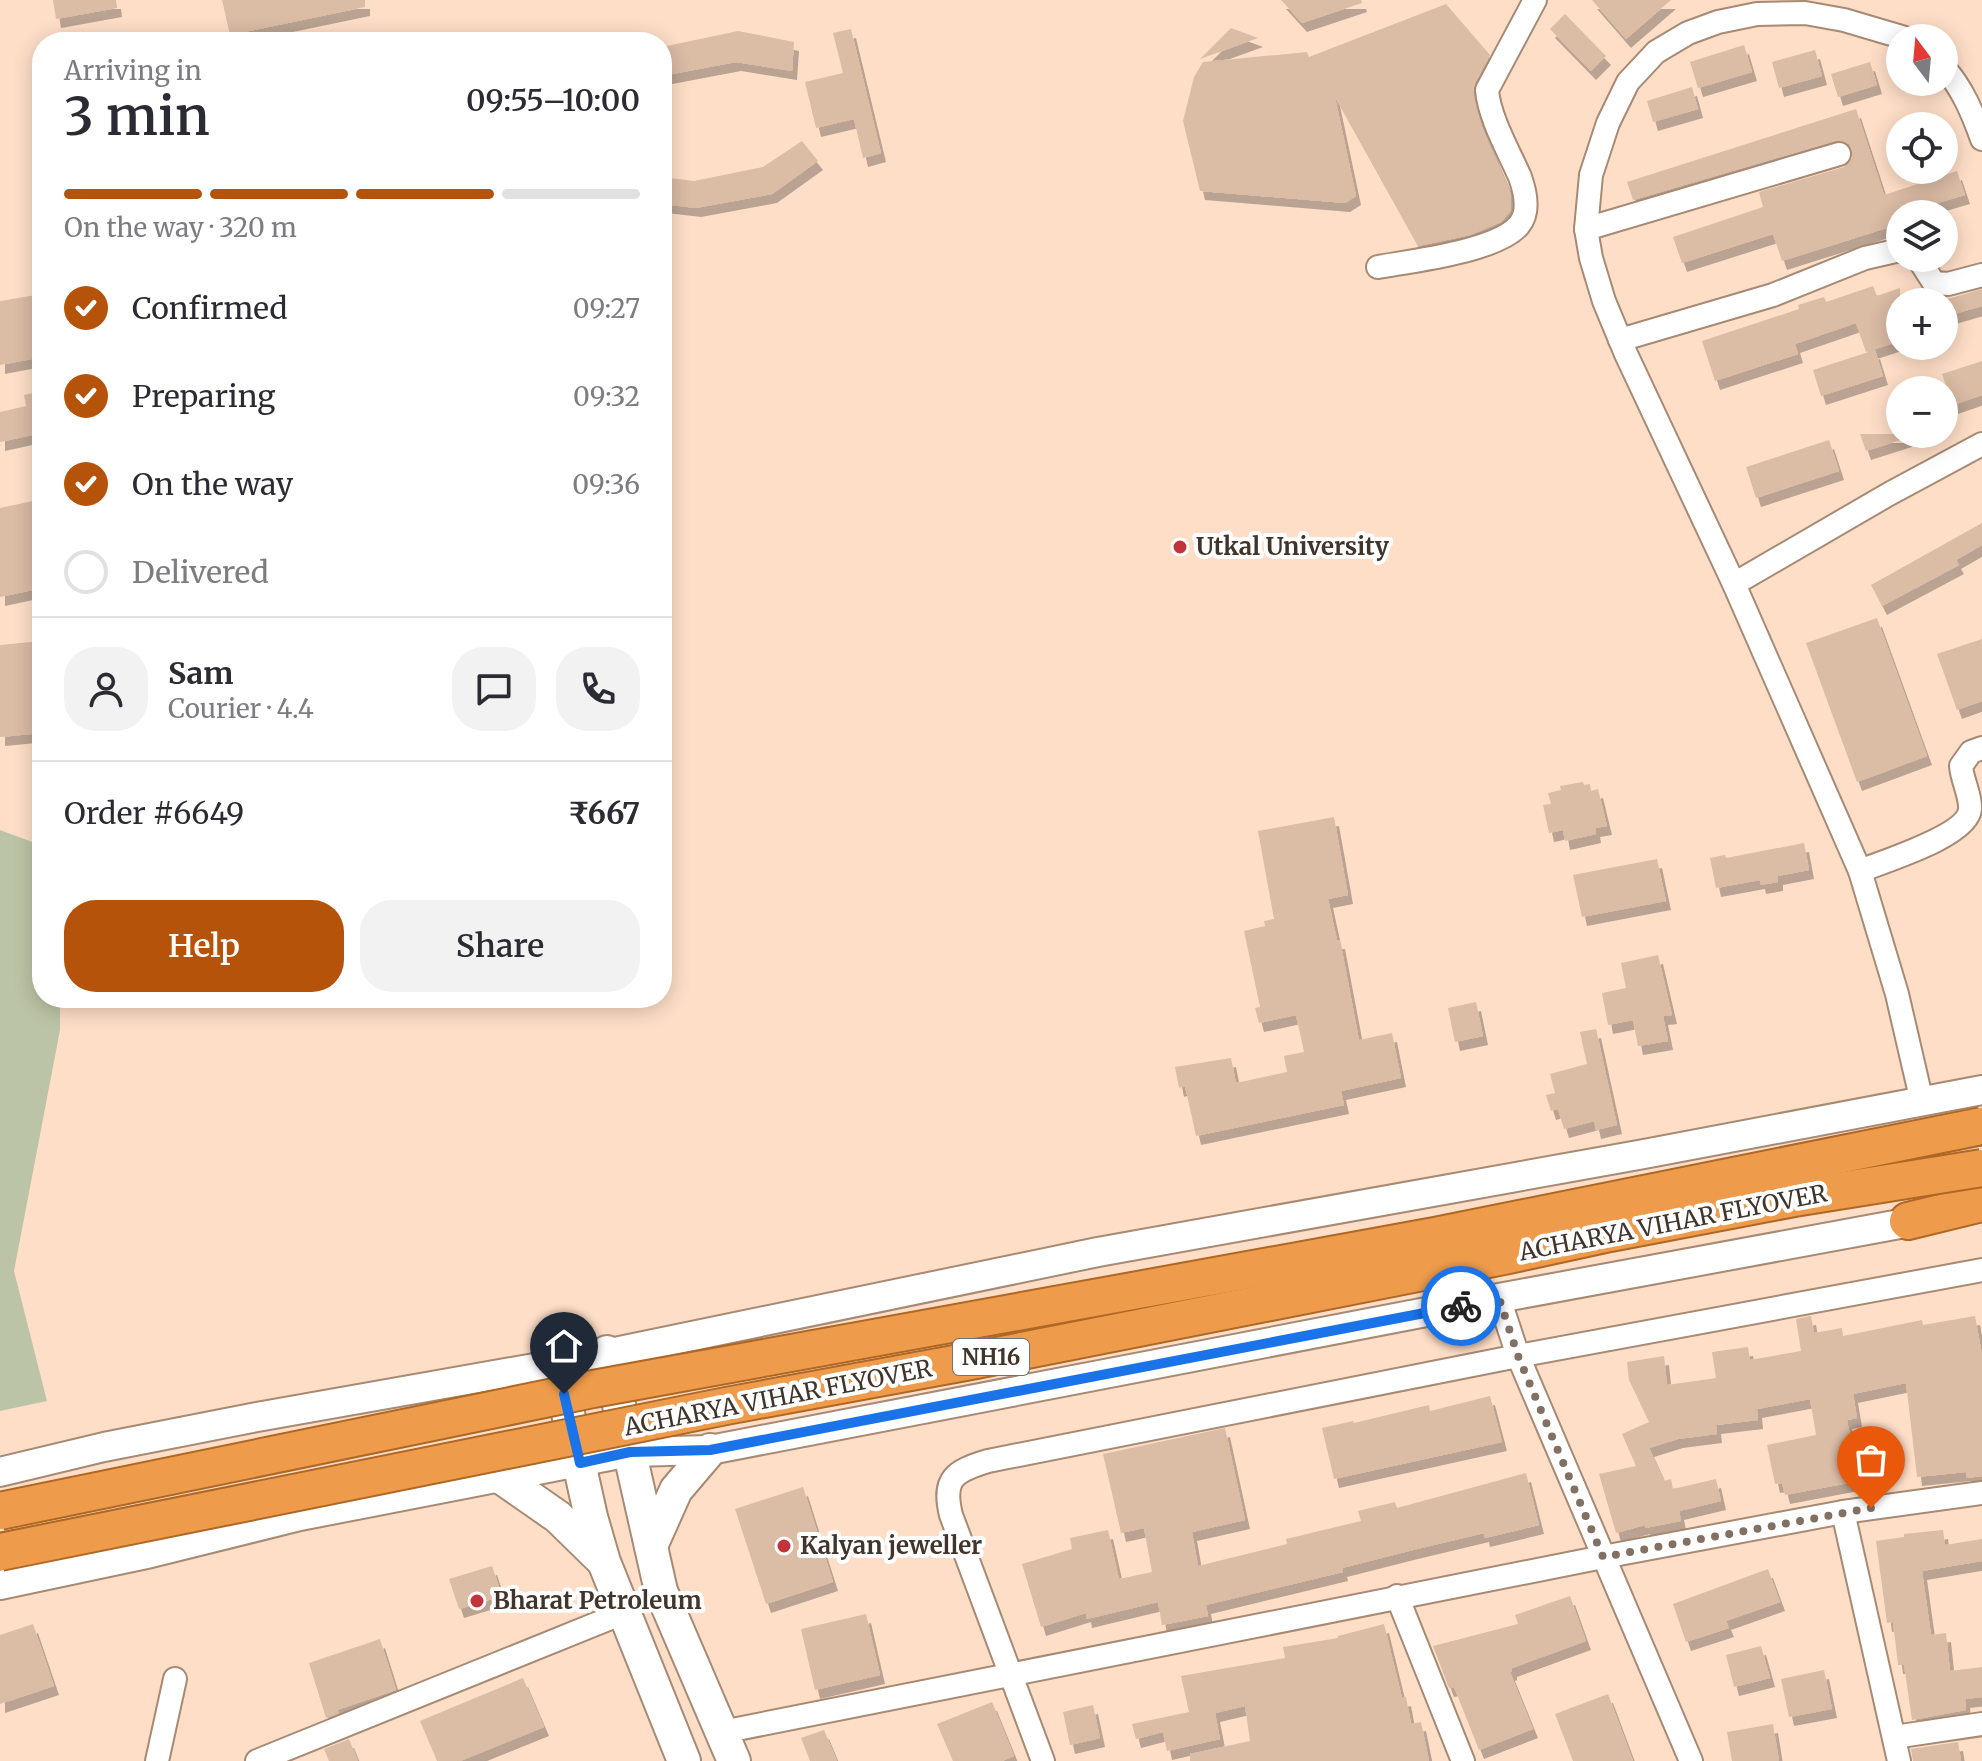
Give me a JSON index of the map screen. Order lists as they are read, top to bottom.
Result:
{
  "streets": {
    "highway": ["ACHARYA VIHAR FLYOVER", "NH16"]
  },
  "places": ["Utkal University", "Kalyan jeweller", "Bharat Petroleum"],
  "north": "top",
  "page": {
    "map_buttons": ["+", "−"],
    "heading": ["3 min", "Arriving in", "09:55–10:00"],
    "panel": [
      "Sam",
      "Courier · 4.4",
      "Order #6649",
      "₹667"
    ],
    "bar": "On the way · 320 m",
    "list": [
      ["Confirmed", "09:27"],
      ["Preparing", "09:32"],
      ["On the way", "09:36"],
      "Delivered"
    ],
    "buttons": ["Help", "Share"]
  }
}
